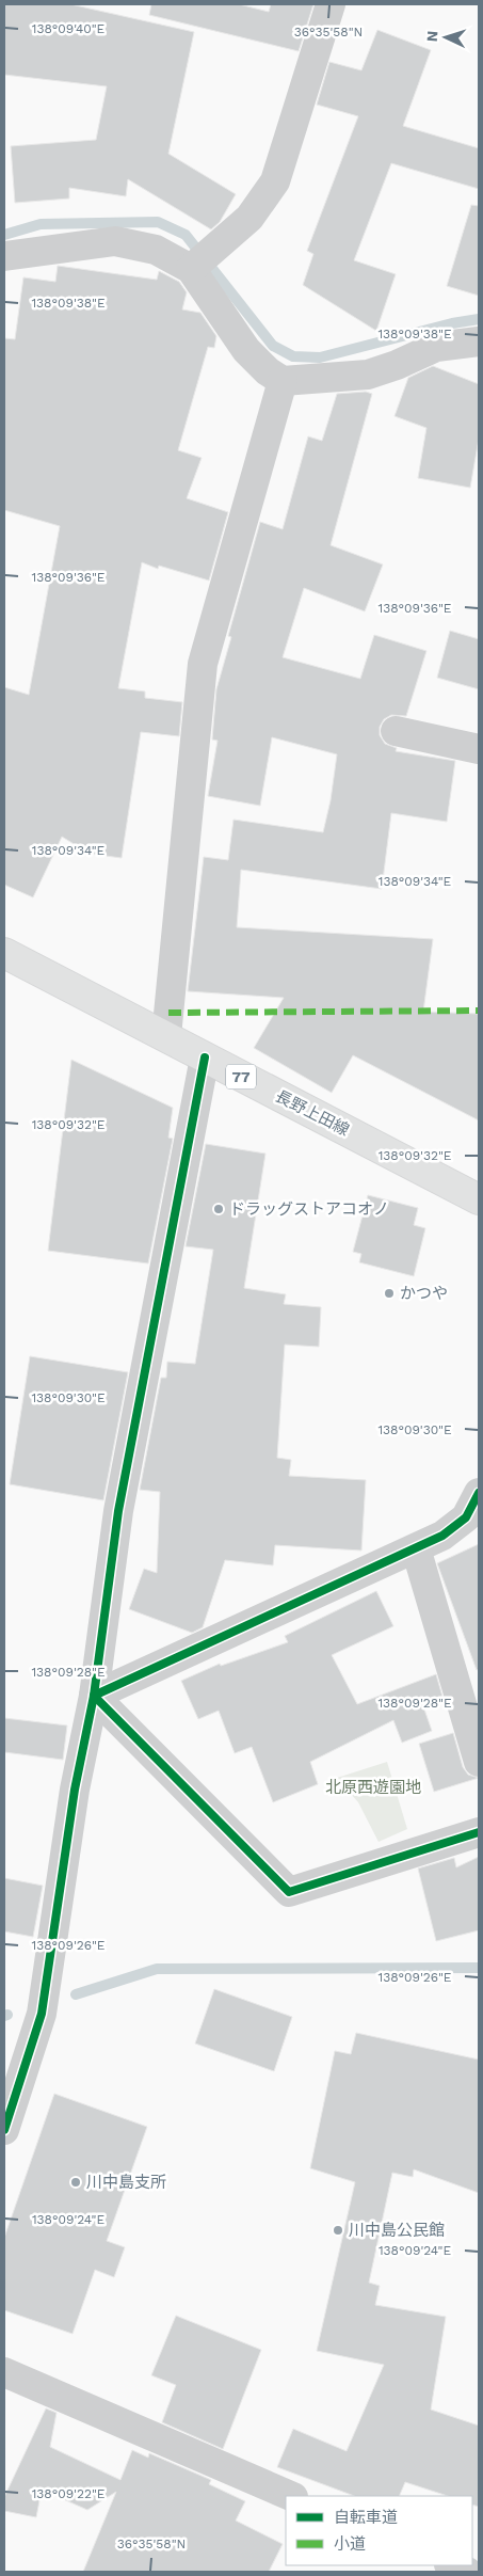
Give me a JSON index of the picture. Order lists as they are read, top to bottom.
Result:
{
  "streets": {
    "main road": ["77", "長野上田線"]
  },
  "parks": ["北原西遊園地"],
  "places": [
    "ドラッグストアコオノ",
    "かつや",
    "川中島支所",
    "川中島公民館"
  ],
  "legend": ["自転車道", "小道"],
  "north": "left",
  "coordinates": [
    "138°09'40\"E",
    "36°35'58\"N",
    "138°09'38\"E",
    "138°09'36\"E",
    "138°09'34\"E",
    "138°09'32\"E",
    "138°09'30\"E",
    "138°09'28\"E",
    "138°09'26\"E",
    "138°09'24\"E",
    "138°09'22\"E"
  ]
}
